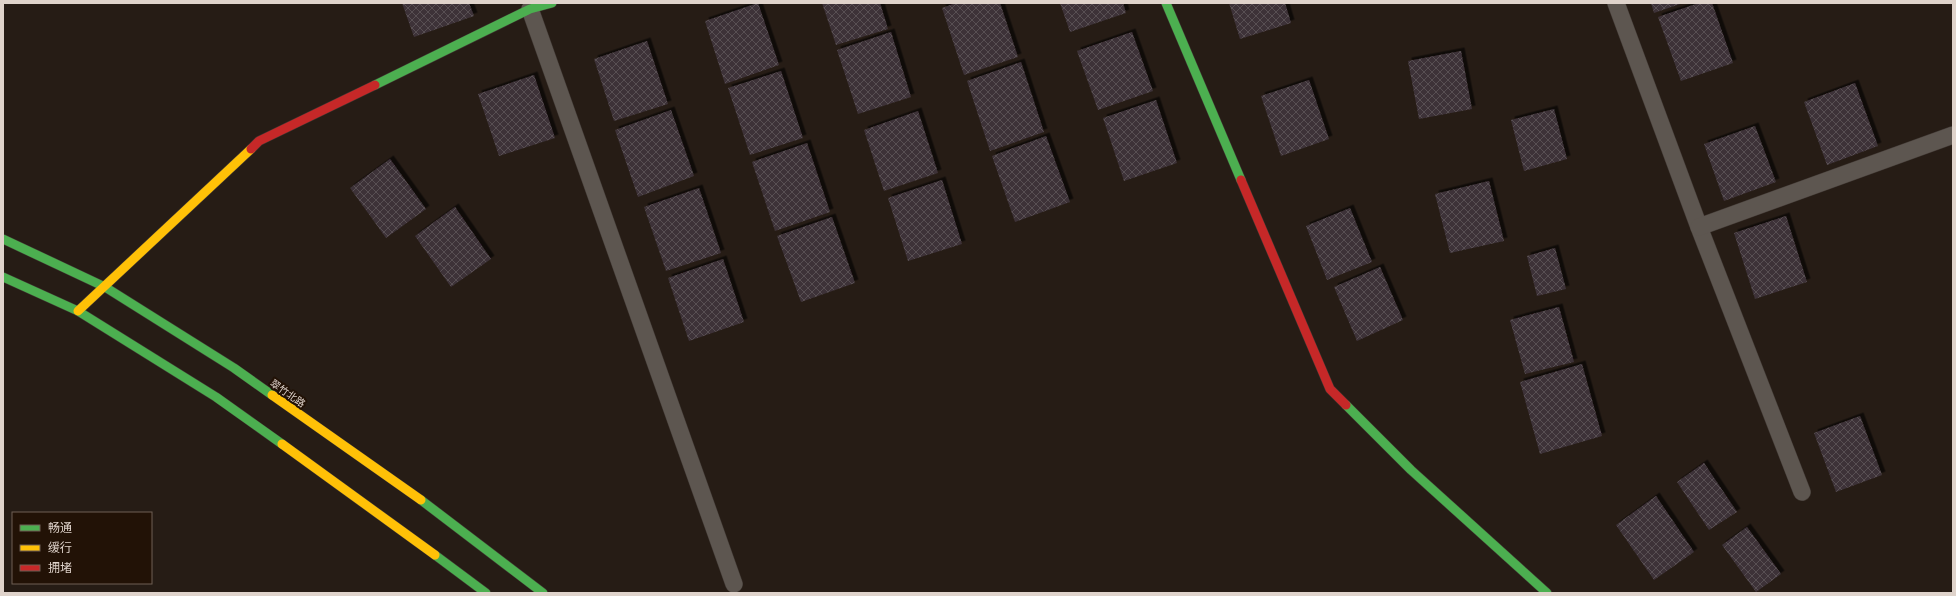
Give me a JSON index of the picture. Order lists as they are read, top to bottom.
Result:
{
  "streets": {
    "street": ["翠竹北路"]
  },
  "legend": ["畅通", "缓行", "拥堵"]
}
